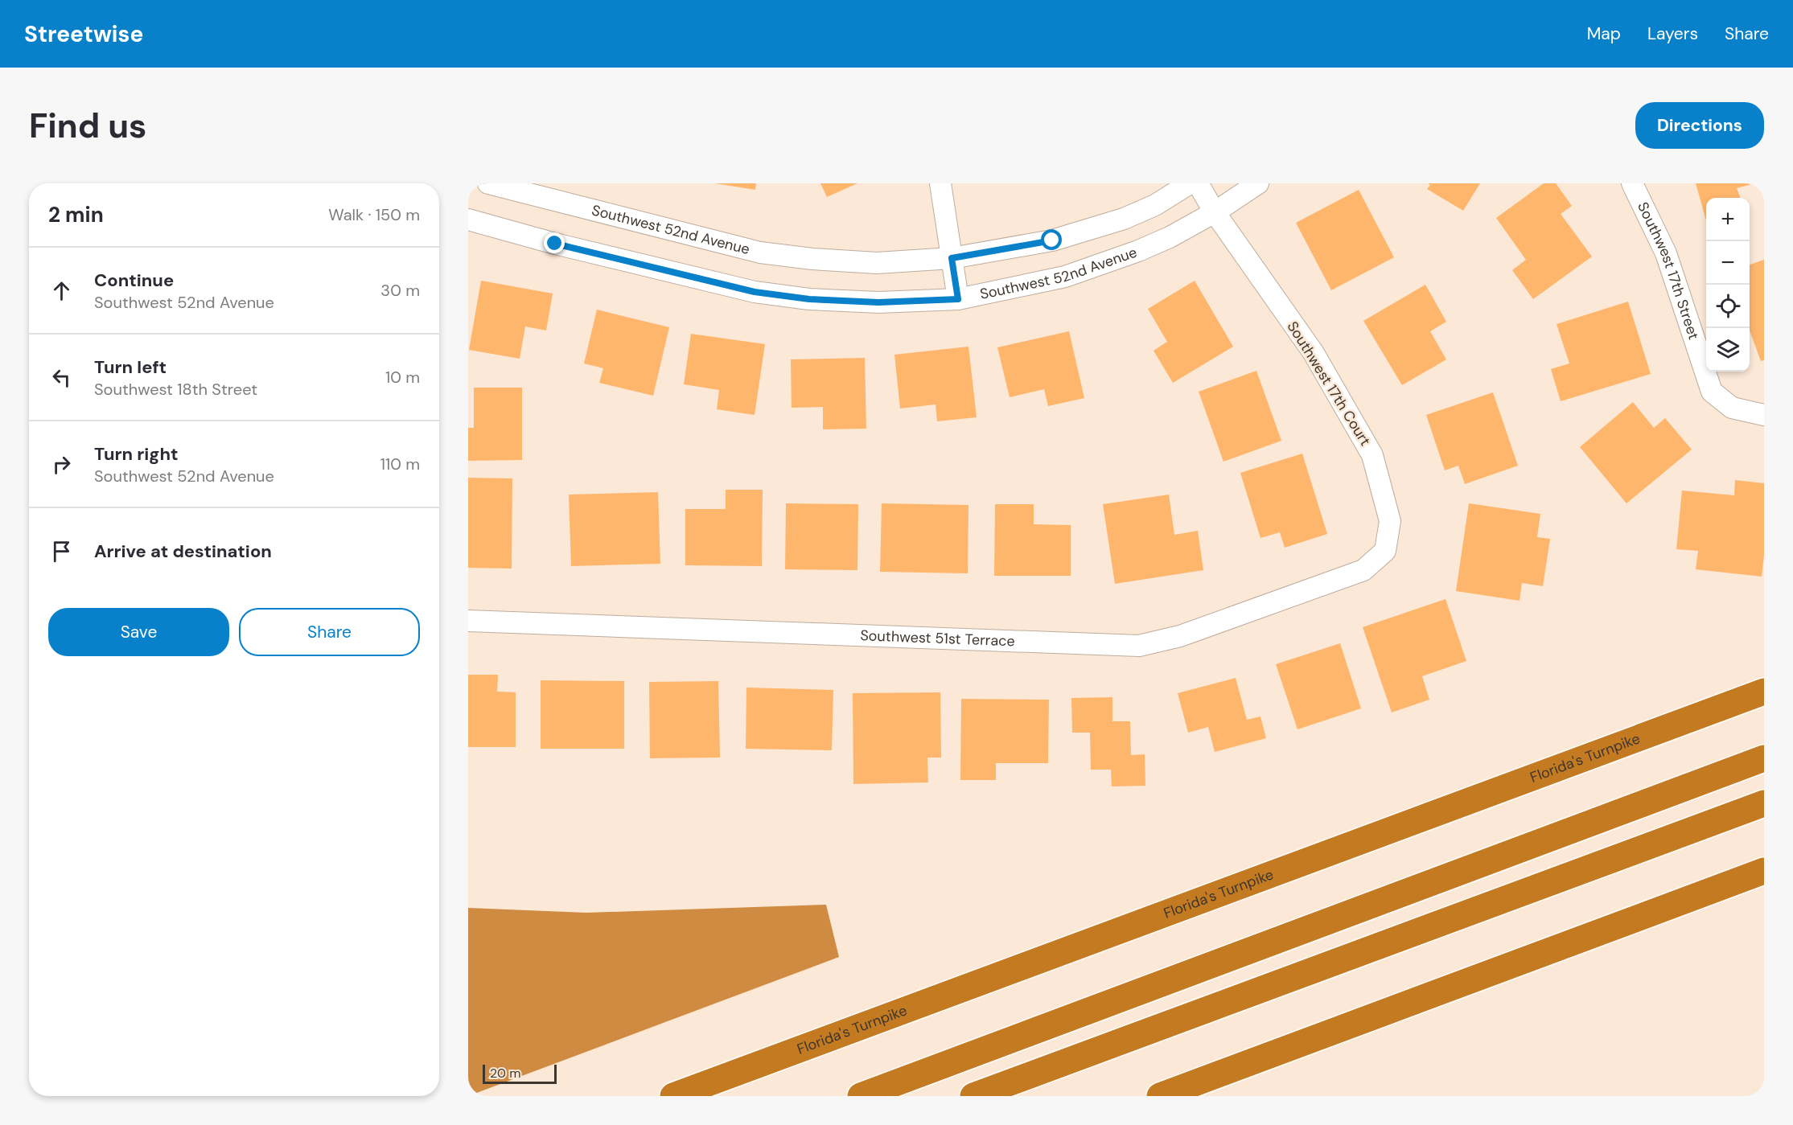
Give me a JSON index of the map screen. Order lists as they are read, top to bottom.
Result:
{
  "streets": {
    "highway": ["Florida's Turnpike"],
    "street": [
      "Southwest 52nd Avenue",
      "Southwest 17th Street",
      "Southwest 17th Court",
      "Southwest 51st Terrace"
    ]
  },
  "crossings": [
    ["Southwest 52nd Avenue", "Southwest 17th Court"],
    ["Southwest 17th Court", "Southwest 51st Terrace"]
  ],
  "scale_bar": "20 m",
  "page": {
    "header": "Streetwise",
    "nav": ["Map", "Layers", "Share"],
    "buttons": [
      "Directions",
      ["Save", "Share"]
    ],
    "title": "Find us",
    "heading": ["2 min", "Walk · 150 m"],
    "map_buttons": ["+", "−"],
    "list": [
      ["Continue", "Southwest 52nd Avenue", "30 m"],
      ["Turn left", "Southwest 18th Street", "10 m"],
      ["Turn right", "Southwest 52nd Avenue", "110 m"],
      "Arrive at destination"
    ],
    "scale": "20 m"
  }
}
